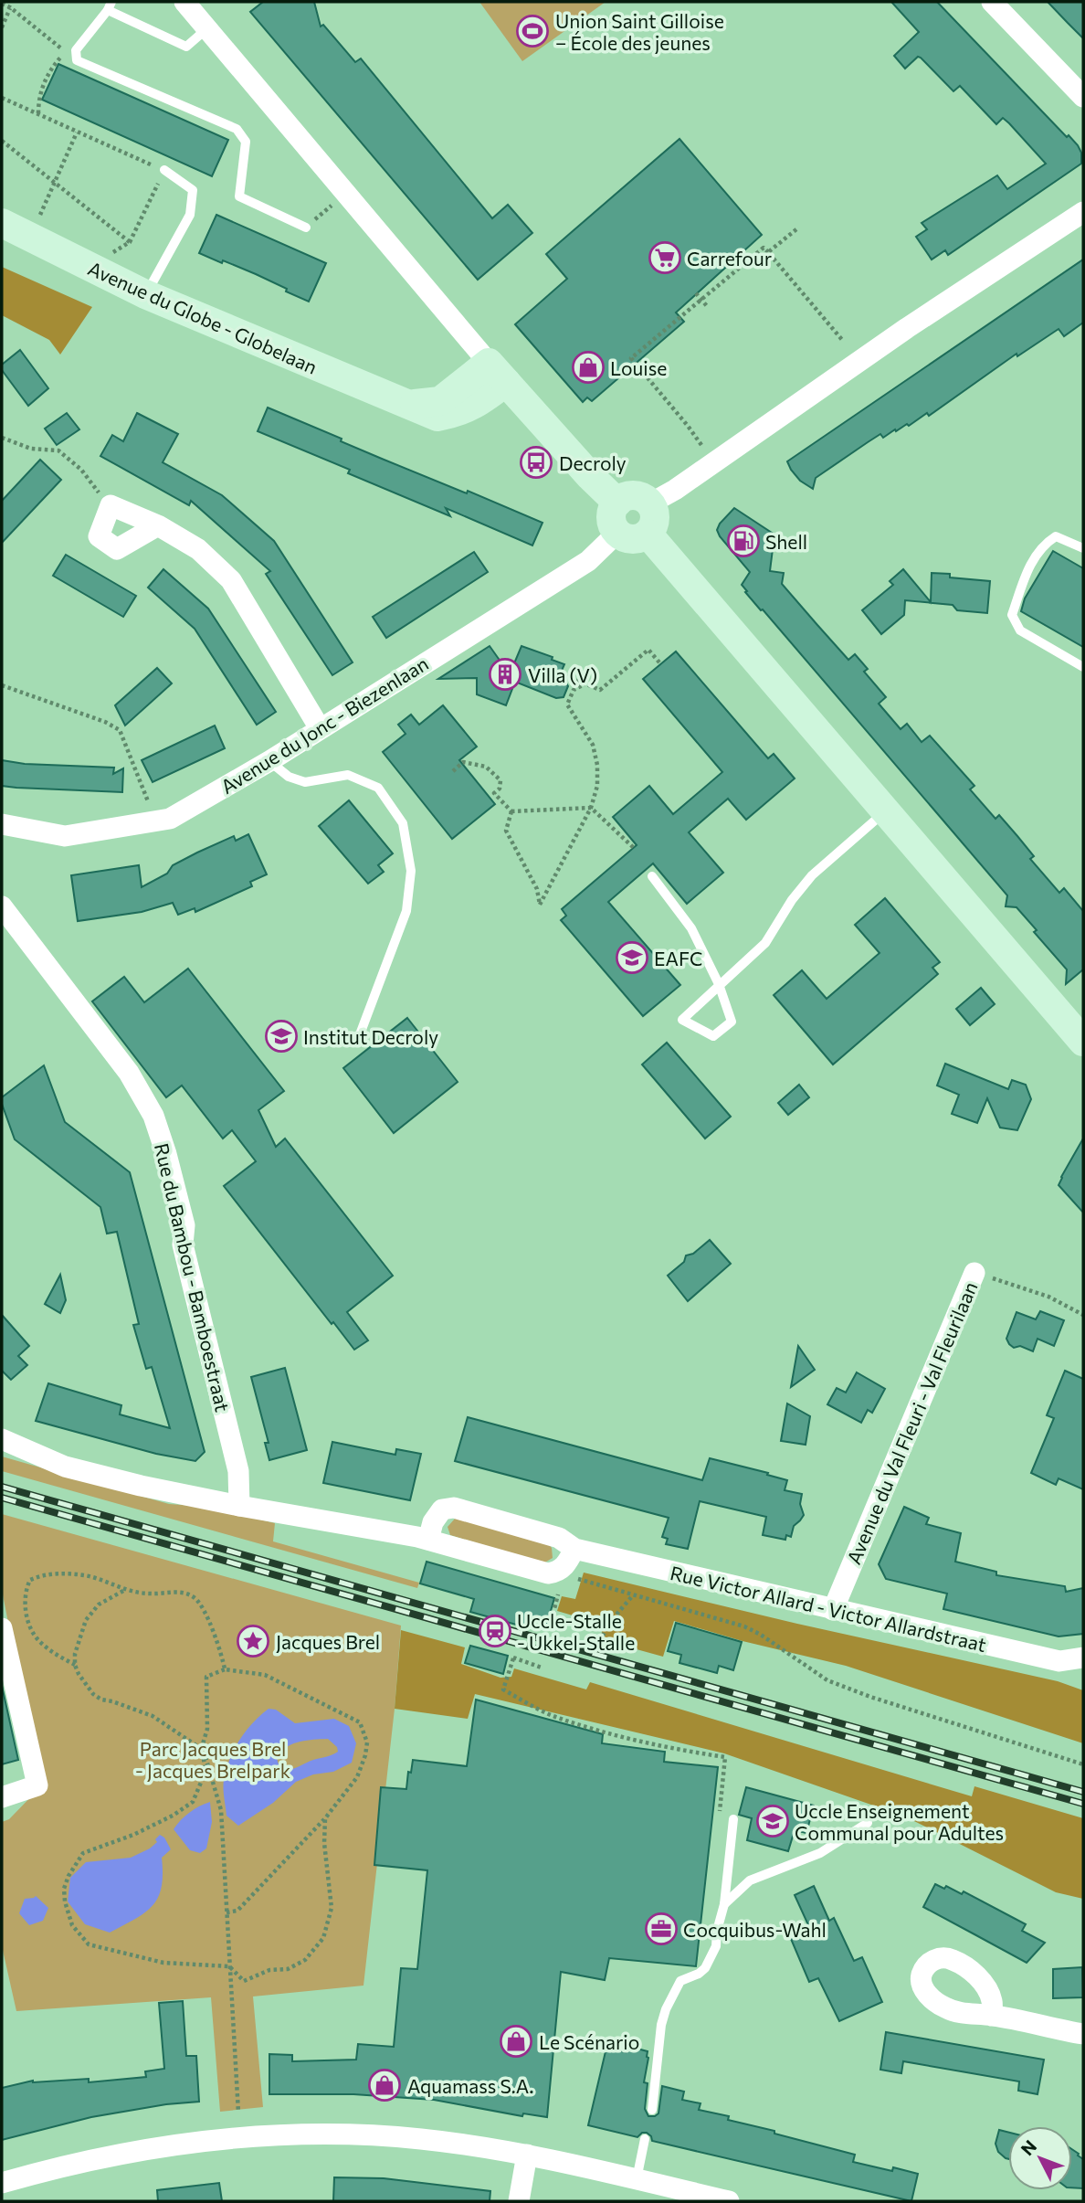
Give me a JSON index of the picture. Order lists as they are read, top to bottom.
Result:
{
  "streets": {
    "street": [
      "Avenue du Globe - Globelaan",
      "Avenue du Jonc - Biezenlaan",
      "Rue du Bambou - Bamboestraat",
      "Avenue du Val Fleuri - Val Fleurilaan",
      "Rue Victor Allard - Victor Allardstraat"
    ]
  },
  "crossings": [
    ["Avenue du Val Fleuri - Val Fleurilaan", "Rue Victor Allard - Victor Allardstraat"]
  ],
  "parks": ["Parc Jacques Brel - Jacques Brelpark"],
  "places": {
    "sports": ["Union Saint Gilloise – École des jeunes"],
    "supermarket": ["Carrefour"],
    "shop": ["Louise", "Le Scénario", "Aquamass S.A."],
    "bus stop": ["Decroly"],
    "fuel station": ["Shell"],
    "building": ["Villa (V)"],
    "school or university": ["EAFC", "Institut Decroly", "Uccle Enseignement Communal pour Adultes"],
    "station": ["Uccle-Stalle - Ukkel-Stalle"],
    "place": ["Jacques Brel"],
    "office": ["Cocquibus-Wahl"]
  },
  "north": "top left"
}
